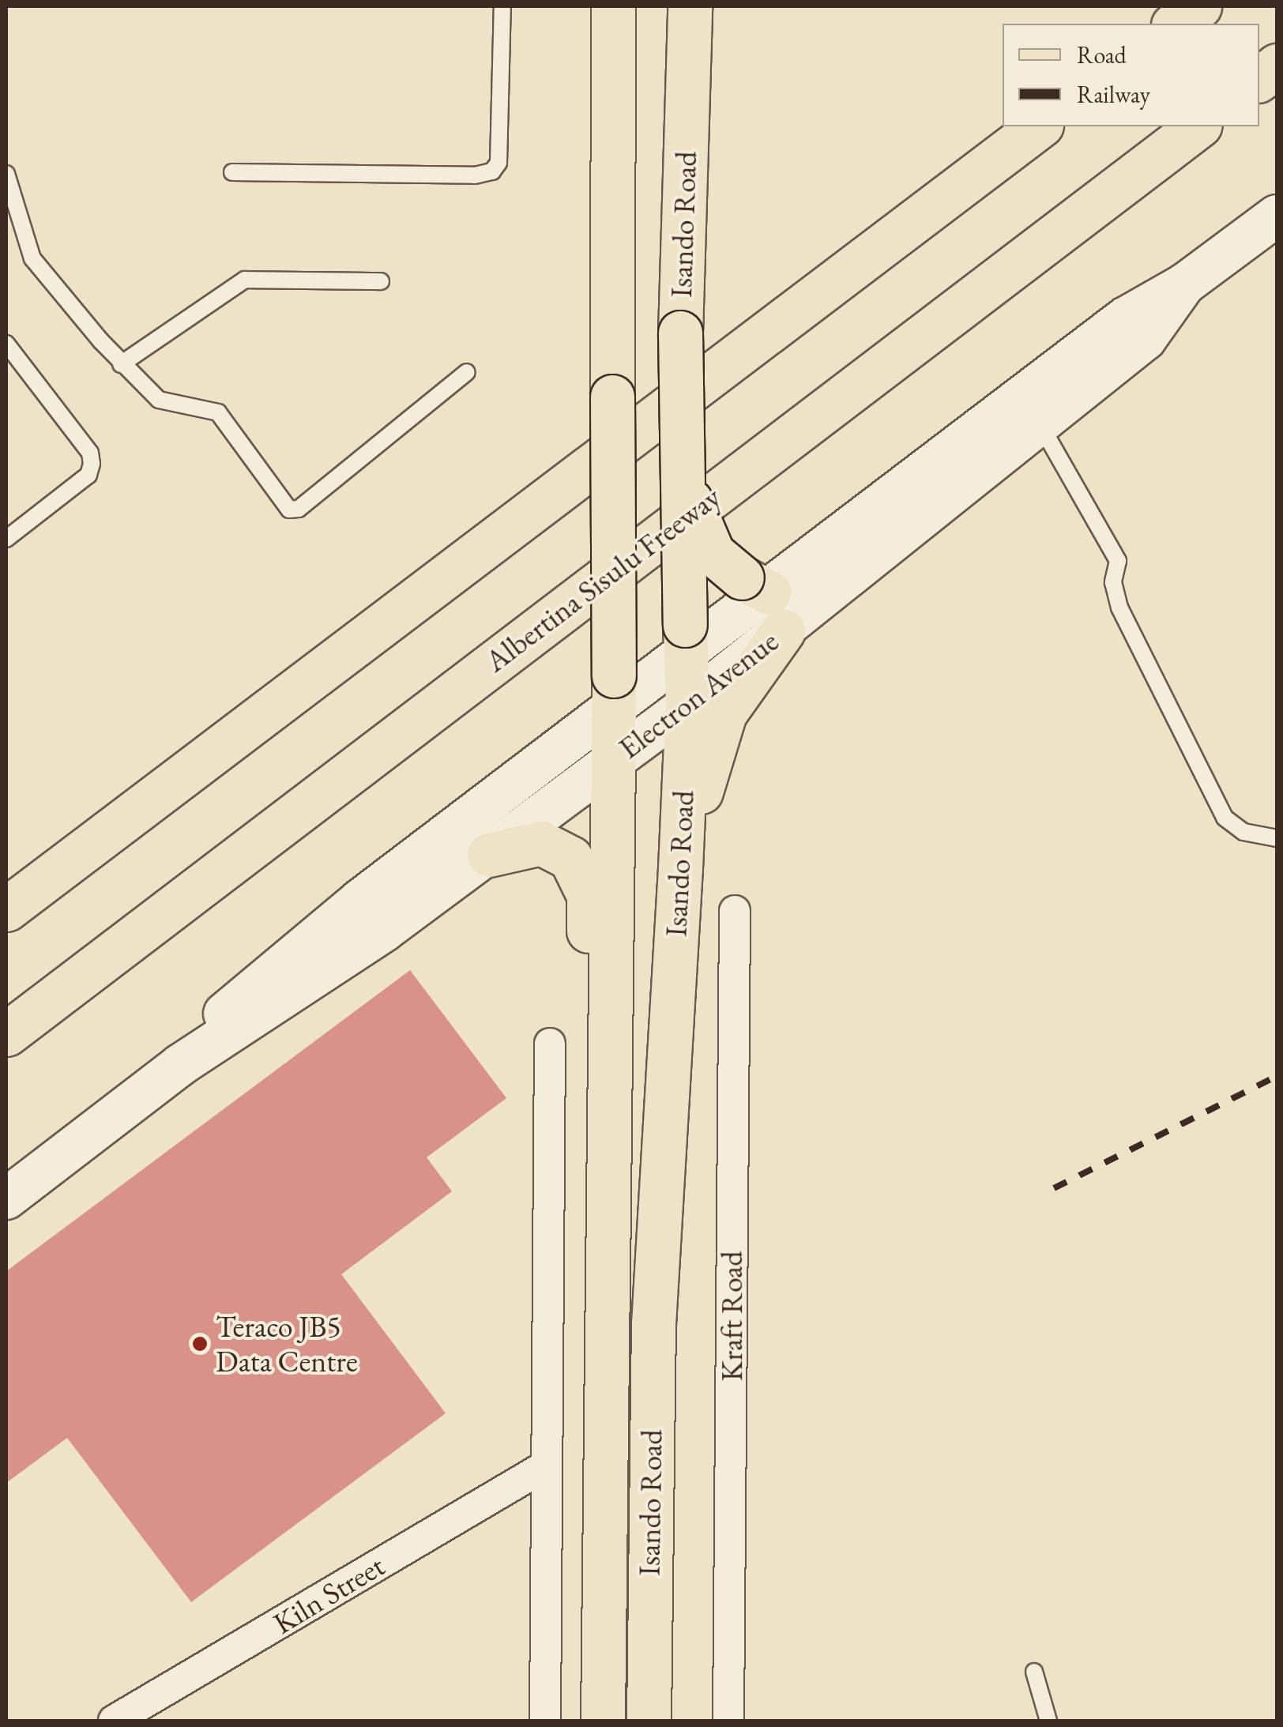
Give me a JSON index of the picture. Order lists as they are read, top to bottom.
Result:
{
  "streets": {
    "main road": ["Isando Road", "Albertina Sisulu Freeway", "Electron Avenue"],
    "street": ["Kraft Road", "Kiln Street"]
  },
  "crossings": [
    ["Isando Road", "Electron Avenue"]
  ],
  "places": ["Teraco JB5 Data Centre"],
  "legend": ["Road", "Railway"]
}
